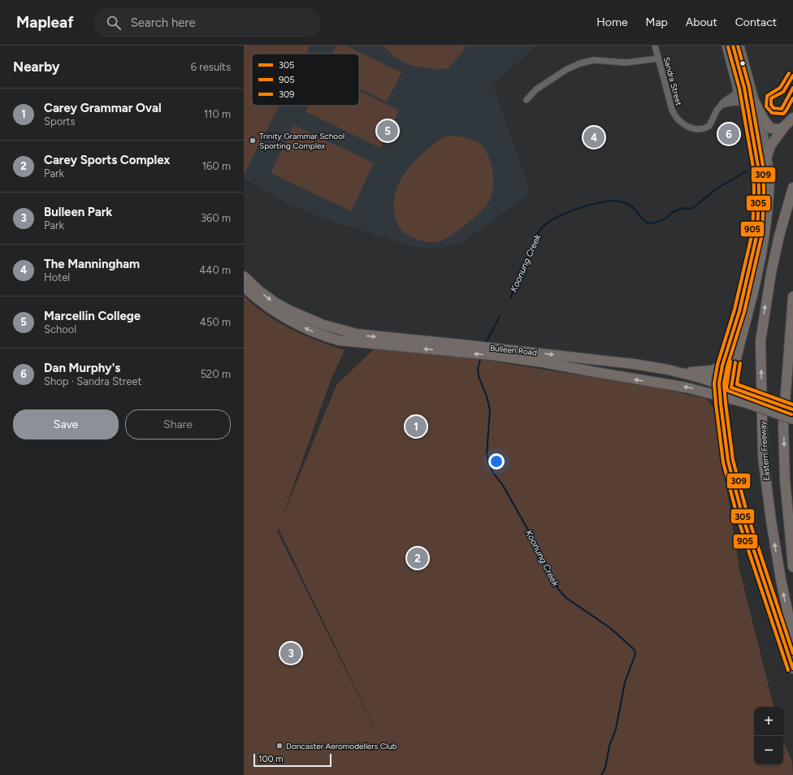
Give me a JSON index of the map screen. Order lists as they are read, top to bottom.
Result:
{
  "streets": {
    "highway": ["Bulleen Road", "Eastern Freeway"],
    "street": ["Sandra Street"]
  },
  "water": ["Koonung Creek"],
  "places": ["Trinity Grammar School Sporting Complex", "Doncaster Aeromodellers Club"],
  "lines": ["transit line 305", "transit line 309", "transit line 905"],
  "legend": ["305", "905", "309"],
  "scale_bar": "100 m",
  "page": {
    "header": "Mapleaf",
    "search": "Search here",
    "nav": [
      "Home",
      "Map",
      "About",
      "Contact"
    ],
    "heading": ["Nearby", "6 results"],
    "list": [
      {
        "mark": "1",
        "name": "Carey Grammar Oval",
        "note": "Sports",
        "value": "110 m"
      },
      {
        "mark": "2",
        "name": "Carey Sports Complex",
        "note": "Park",
        "value": "160 m"
      },
      {
        "mark": "3",
        "name": "Bulleen Park",
        "note": "Park",
        "value": "360 m"
      },
      {
        "mark": "4",
        "name": "The Manningham",
        "note": "Hotel",
        "value": "440 m"
      },
      {
        "mark": "5",
        "name": "Marcellin College",
        "note": "School",
        "value": "450 m"
      },
      {
        "mark": "6",
        "name": "Dan Murphy's",
        "note": "Shop · Sandra Street",
        "value": "520 m"
      }
    ],
    "pins": [
      "5",
      "6",
      "4",
      "1",
      "2",
      "3"
    ],
    "buttons": ["Save", "Share"],
    "map_buttons": ["+", "−"],
    "scale": "100 m"
  }
}
